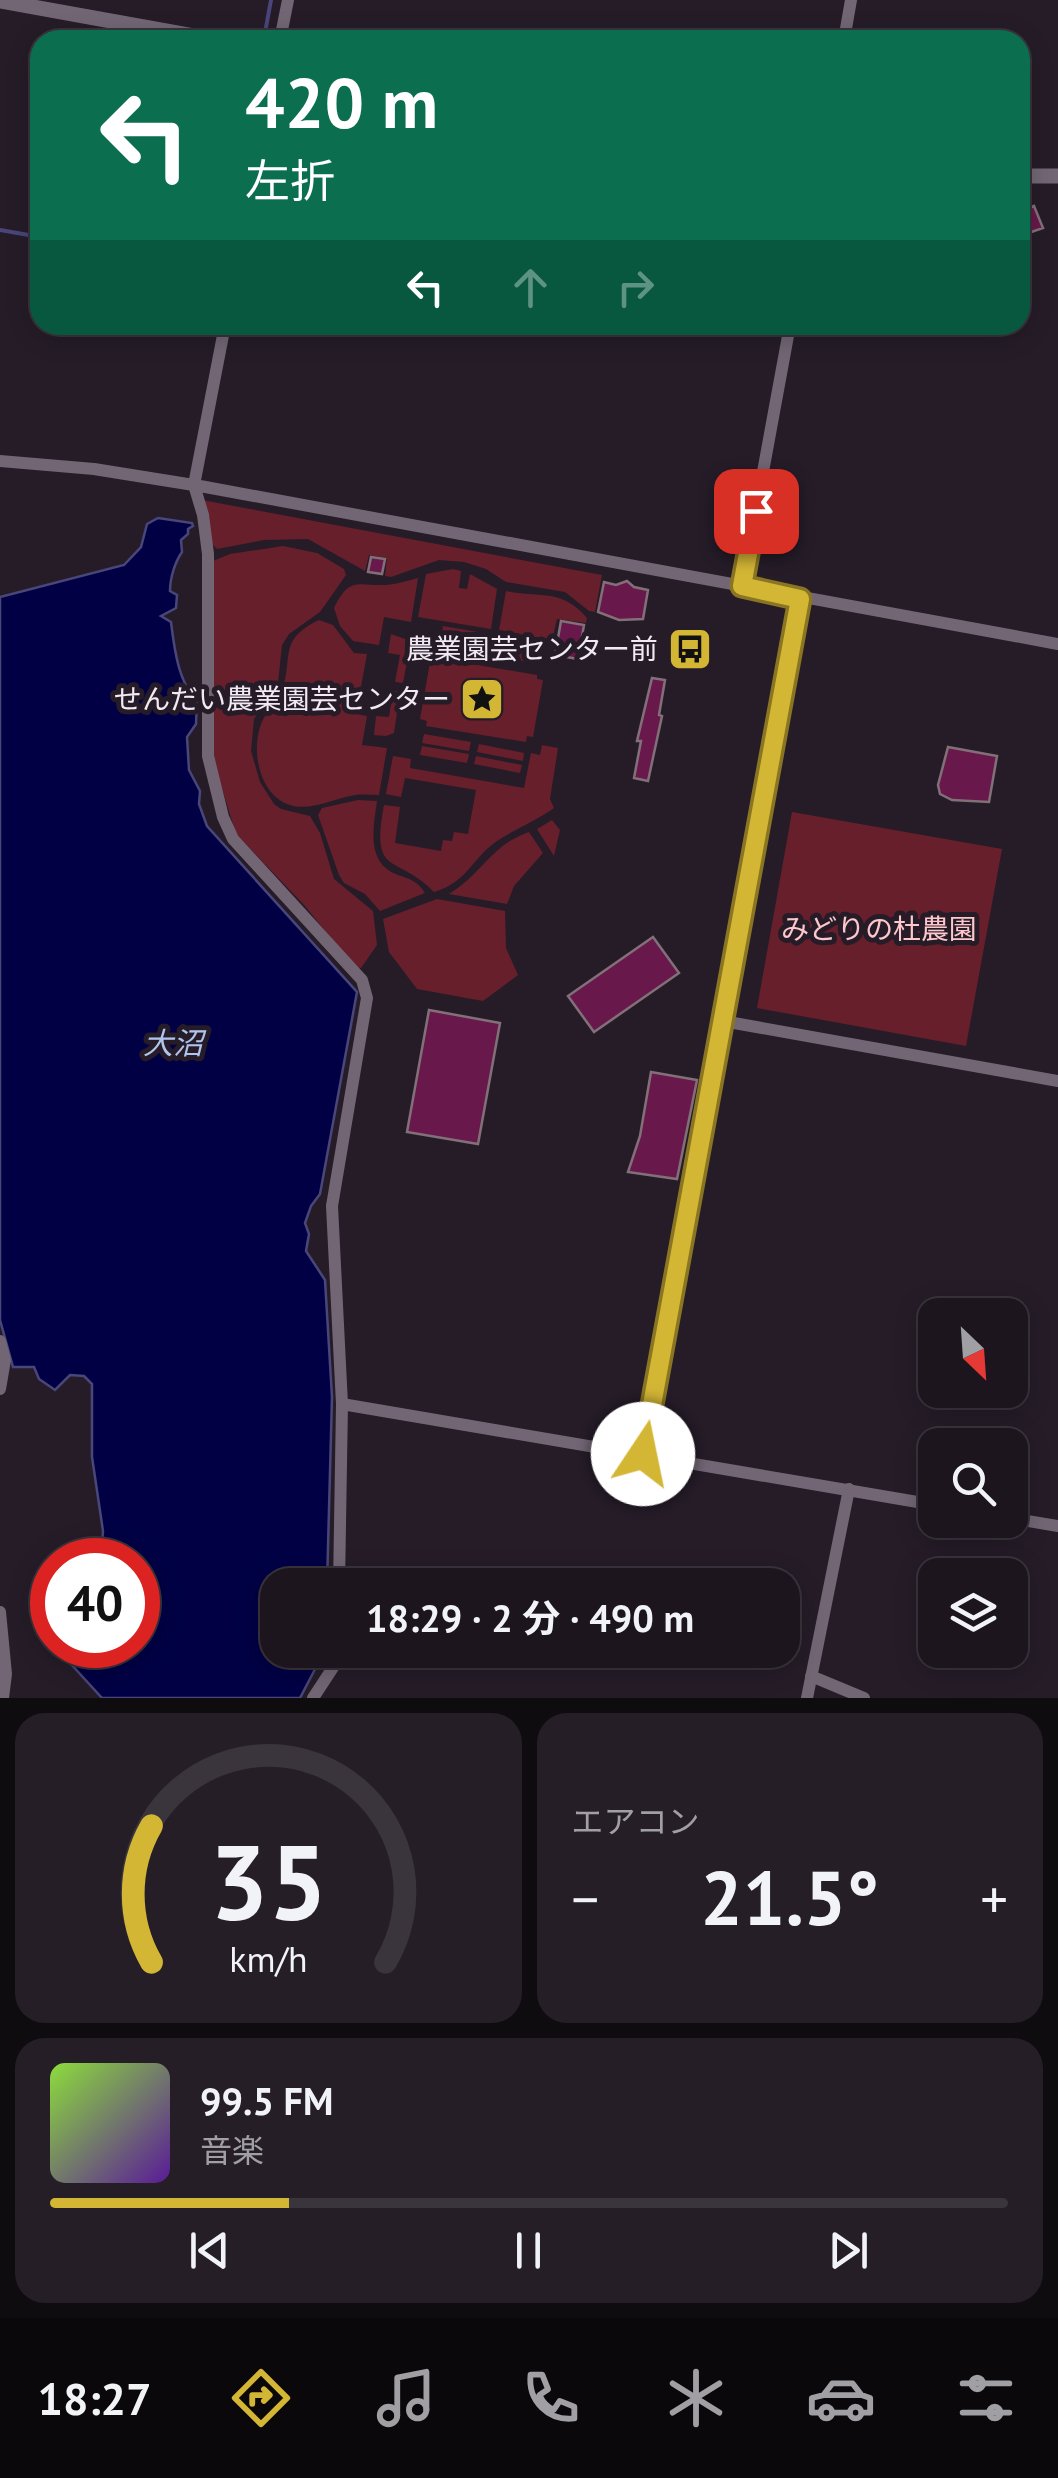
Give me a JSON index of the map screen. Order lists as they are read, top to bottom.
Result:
{
  "water": ["大沼"],
  "parks": ["みどりの杜農園"],
  "places": {
    "bus stop": ["農業園芸センター前"],
    "place": ["せんだい農業園芸センター"]
  },
  "north": "bottom right",
  "page": {
    "turn": ["420 m", "左折"],
    "limit": "40",
    "trip": "18:29 · 2 分 · 490 m",
    "tile": "エアコン",
    "heat": ["−", "21.5°", "+"],
    "song": ["99.5 FM", "音楽"],
    "tabs": "18:27",
    "gauge": ["35", "km/h"]
  }
}
